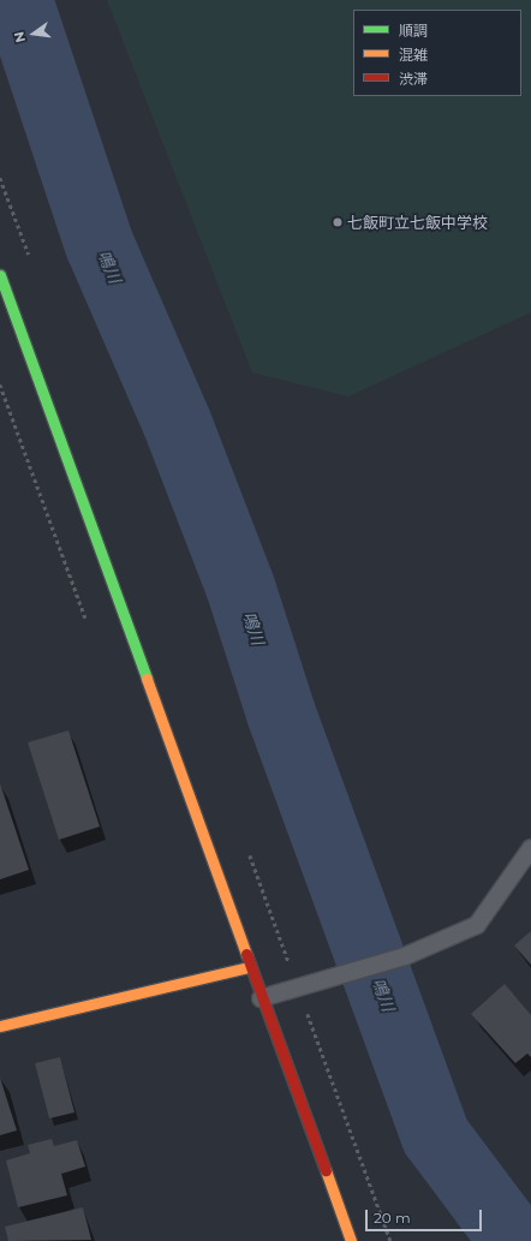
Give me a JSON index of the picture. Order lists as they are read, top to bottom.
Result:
{
  "water": ["鳴川"],
  "places": ["七飯町立七飯中学校"],
  "legend": ["順調", "混雑", "渋滞"],
  "scale_bar": "20 m",
  "north": "left"
}
